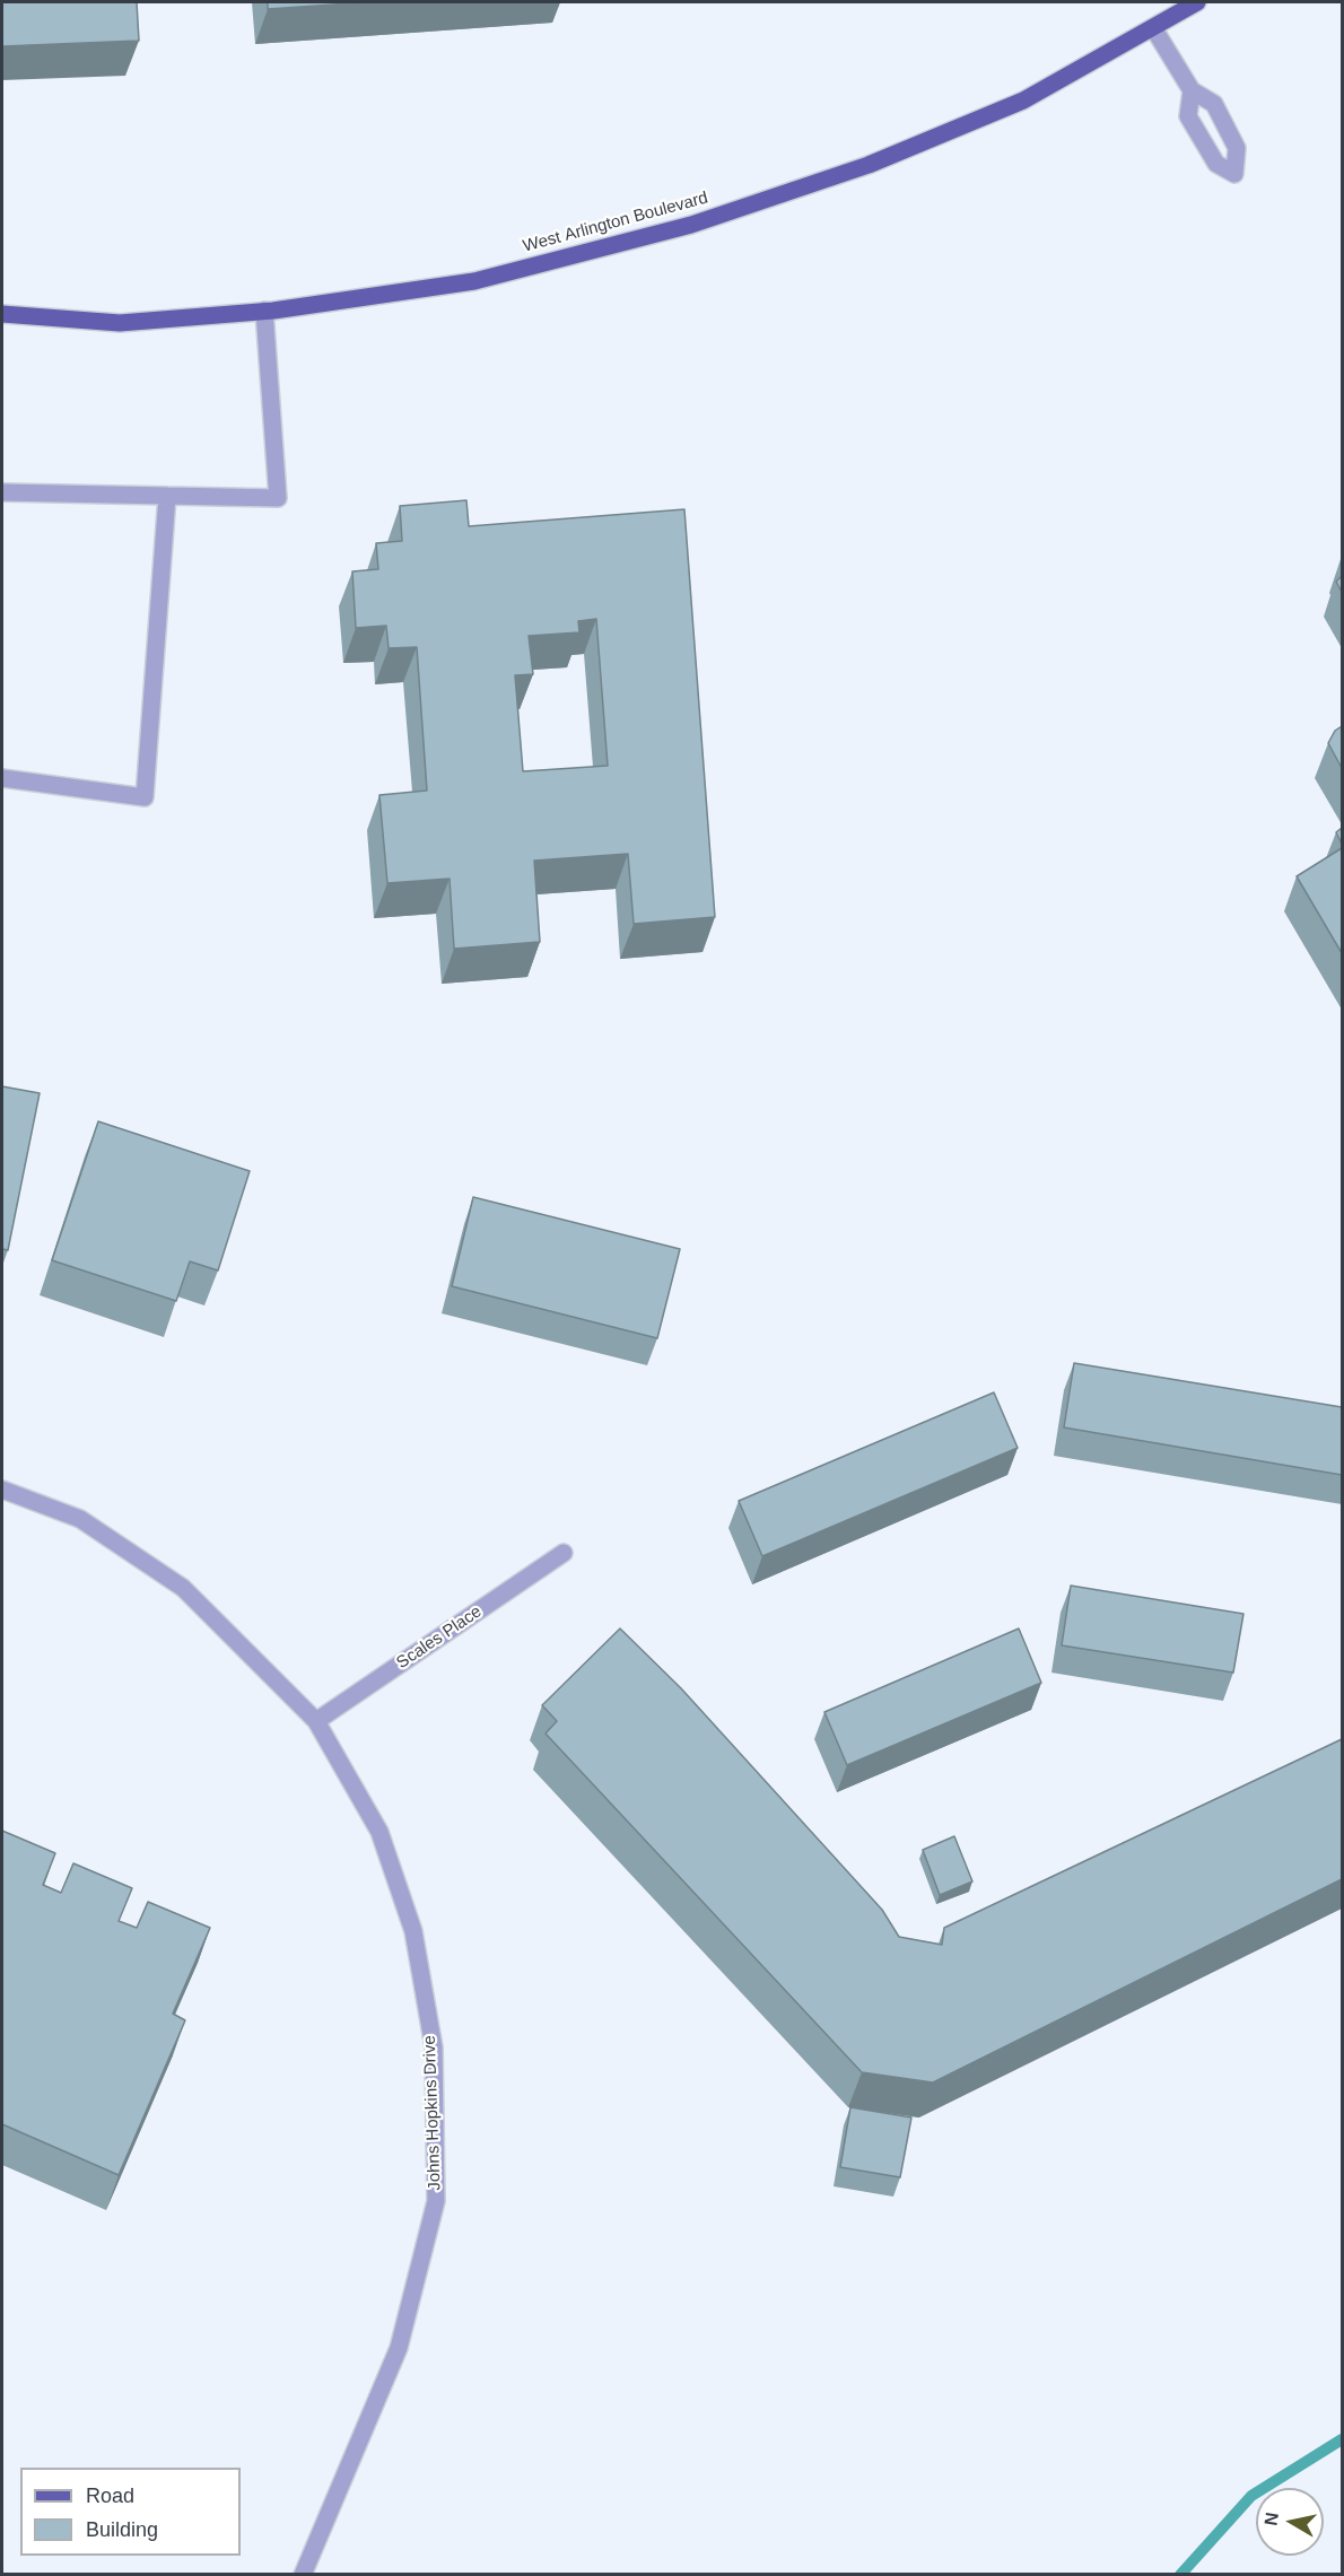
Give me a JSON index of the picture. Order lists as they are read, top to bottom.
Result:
{
  "streets": {
    "main road": ["West Arlington Boulevard"],
    "street": ["Scales Place", "Johns Hopkins Drive"]
  },
  "crossings": [
    ["Scales Place", "Johns Hopkins Drive"]
  ],
  "legend": ["Road", "Building"],
  "north": "left"
}
